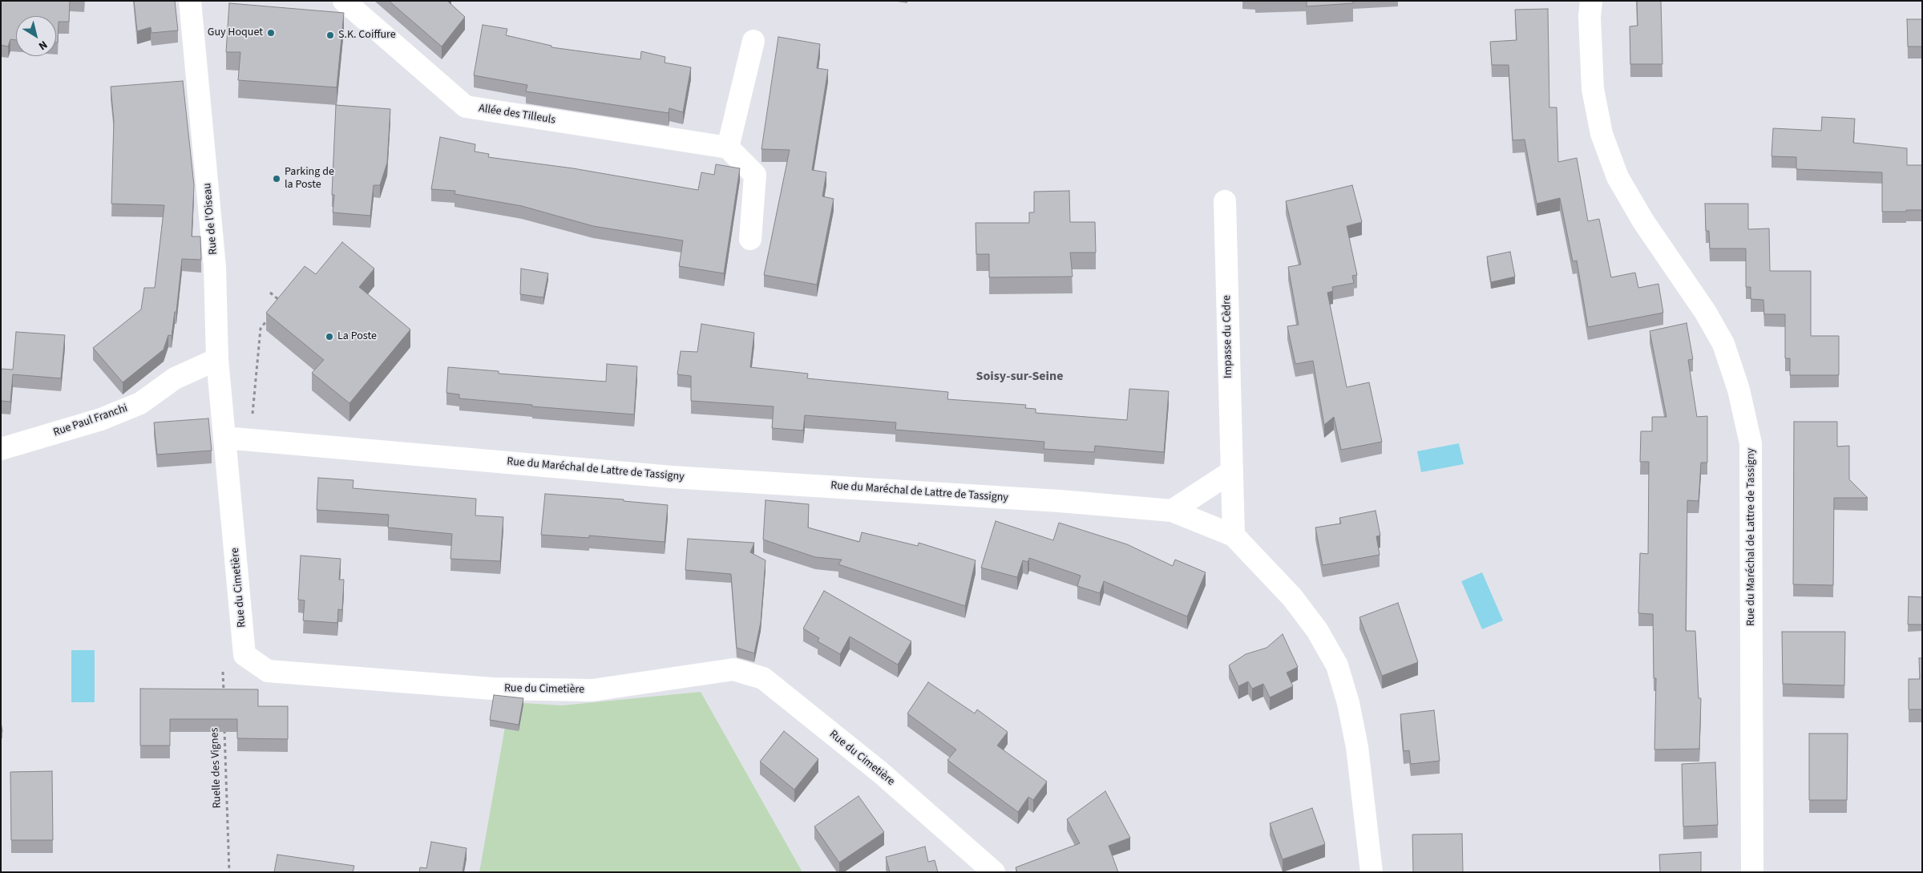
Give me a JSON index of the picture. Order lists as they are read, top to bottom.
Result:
{
  "streets": {
    "street": [
      "Allée des Tilleuls",
      "Rue de l'Oiseau",
      "Impasse du Cèdre",
      "Rue Paul Franchi",
      "Rue du Maréchal de Lattre de Tassigny",
      "Rue du Cimetière"
    ],
    "path": ["Ruelle des Vignes"]
  },
  "crossings": [
    ["Rue de l'Oiseau", "Rue Paul Franchi"],
    ["Rue de l'Oiseau", "Rue du Maréchal de Lattre de Tassigny"],
    ["Rue de l'Oiseau", "Rue du Cimetière"],
    ["Impasse du Cèdre", "Rue du Maréchal de Lattre de Tassigny"],
    ["Rue du Maréchal de Lattre de Tassigny", "Rue du Cimetière"]
  ],
  "districts": ["Soisy-sur-Seine"],
  "places": [
    "Guy Hoquet",
    "S.K. Coiffure",
    "Parking de la Poste",
    "La Poste"
  ],
  "north": "bottom right"
}
